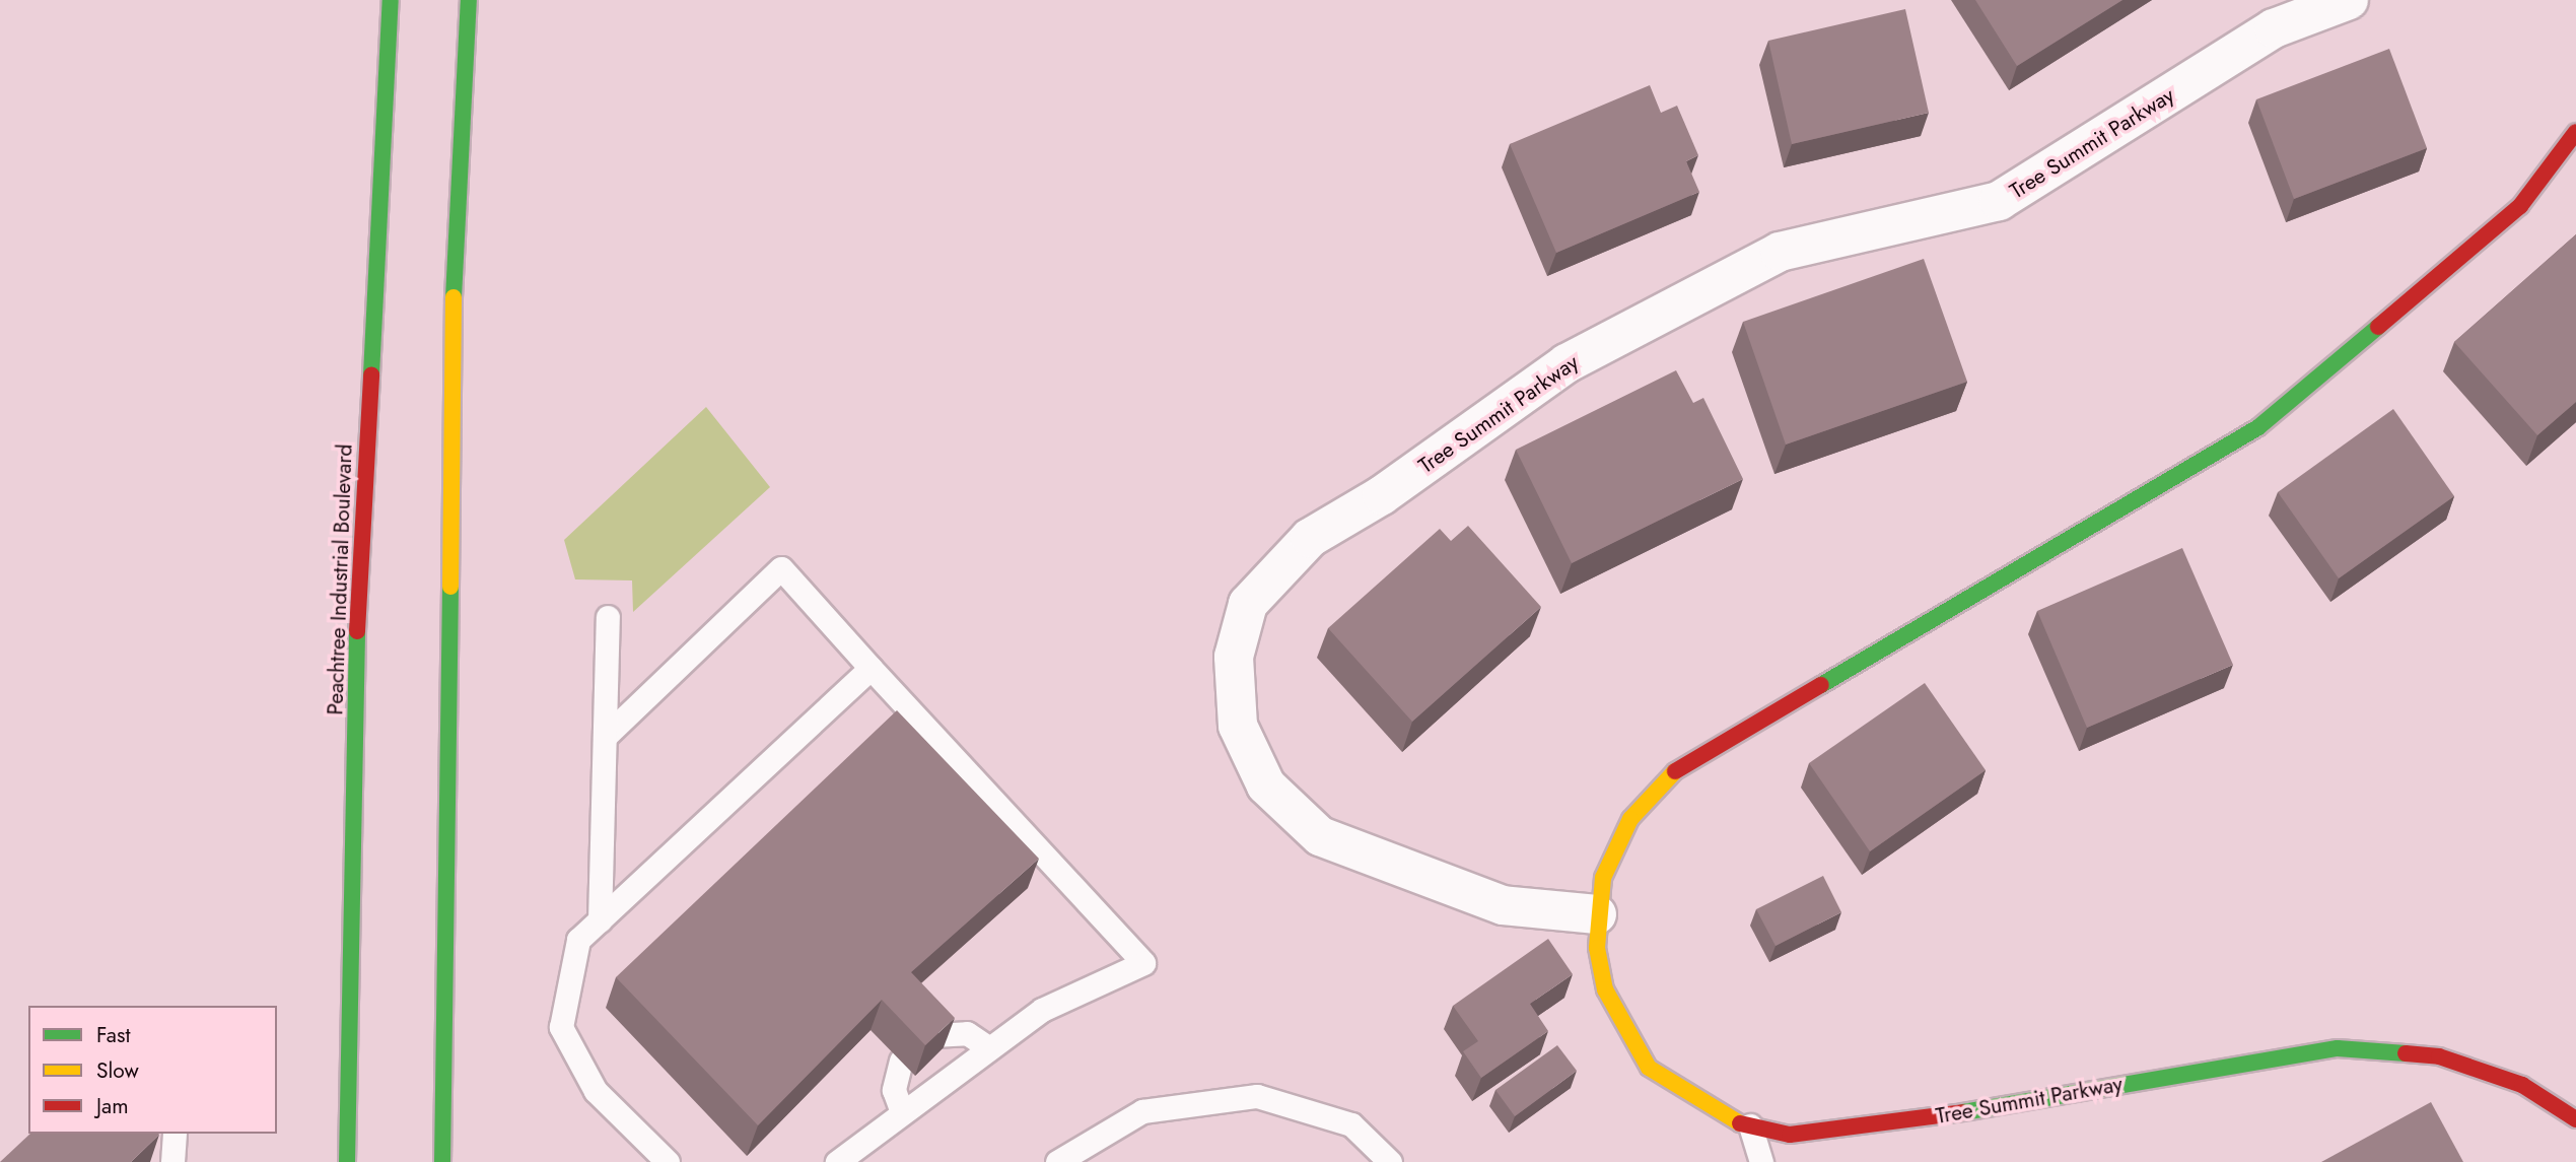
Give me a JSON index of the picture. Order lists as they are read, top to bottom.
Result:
{
  "streets": {
    "main road": ["Tree Summit Parkway", "Peachtree Industrial Boulevard"]
  },
  "legend": ["Fast", "Slow", "Jam"]
}
